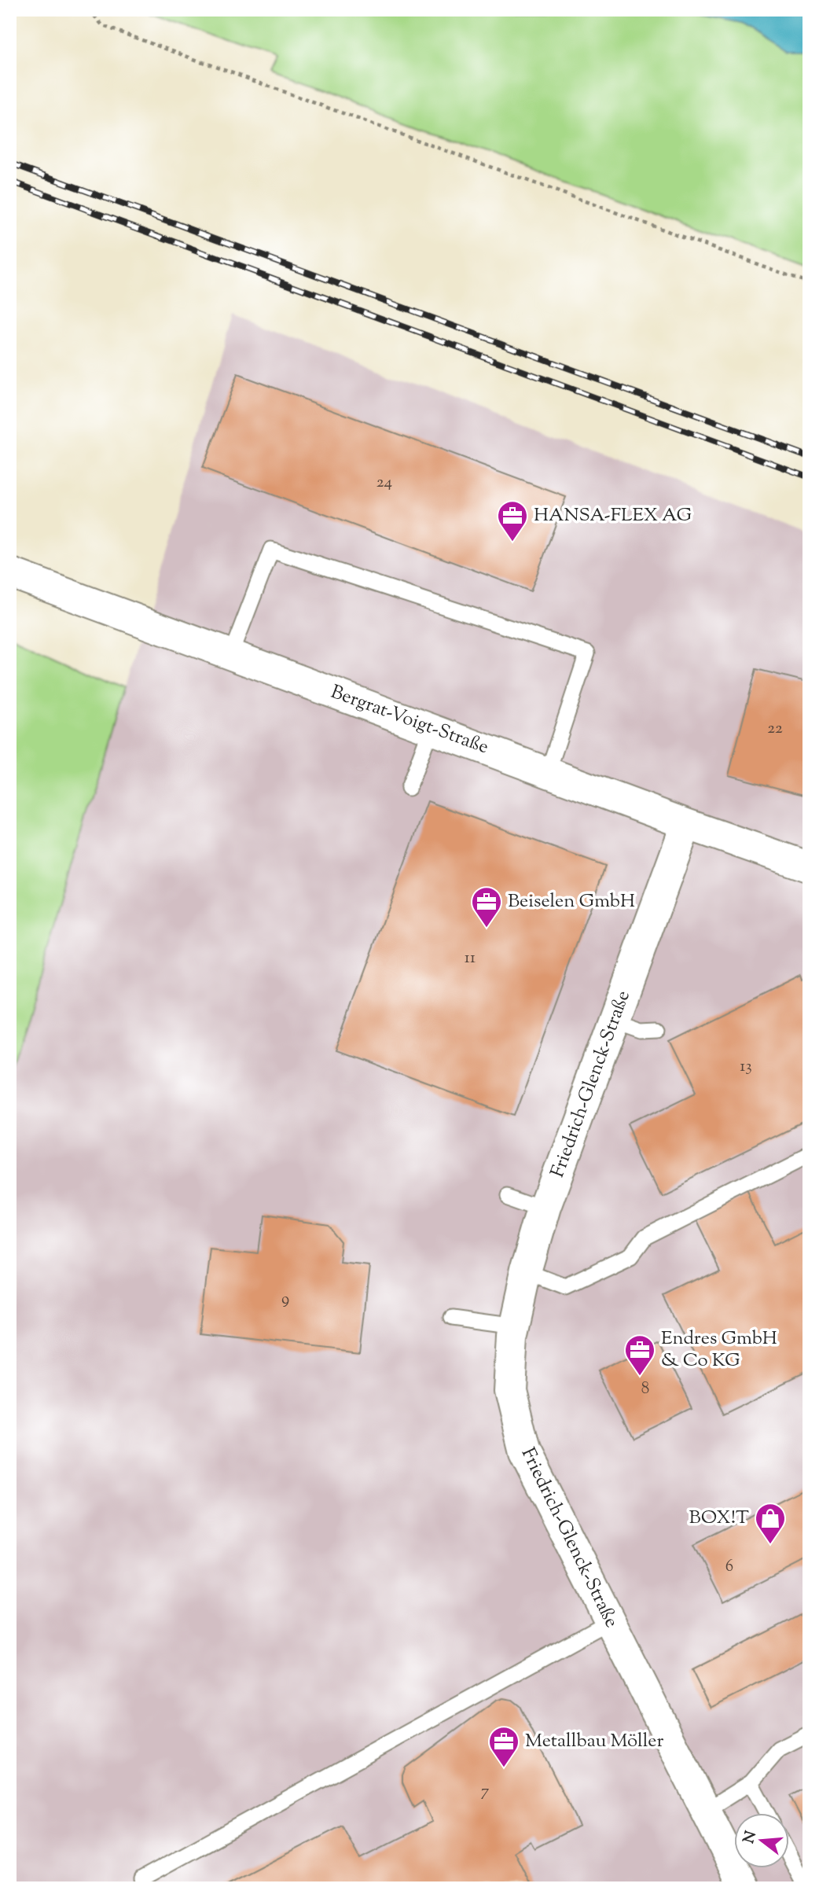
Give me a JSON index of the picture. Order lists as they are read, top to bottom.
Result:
{
  "streets": {
    "street": ["Bergrat-Voigt-Straße", "Friedrich-Glenck-Straße"]
  },
  "crossings": [
    ["Bergrat-Voigt-Straße", "Friedrich-Glenck-Straße"]
  ],
  "places": {
    "office": [
      "HANSA-FLEX AG",
      "Beiselen GmbH",
      "Endres GmbH & Co KG",
      "Metallbau Möller"
    ],
    "shop": ["BOX!T"]
  },
  "house_numbers": [
    "24",
    "22",
    "11",
    "13",
    "9",
    "8",
    "6",
    "7"
  ],
  "north": "left"
}
